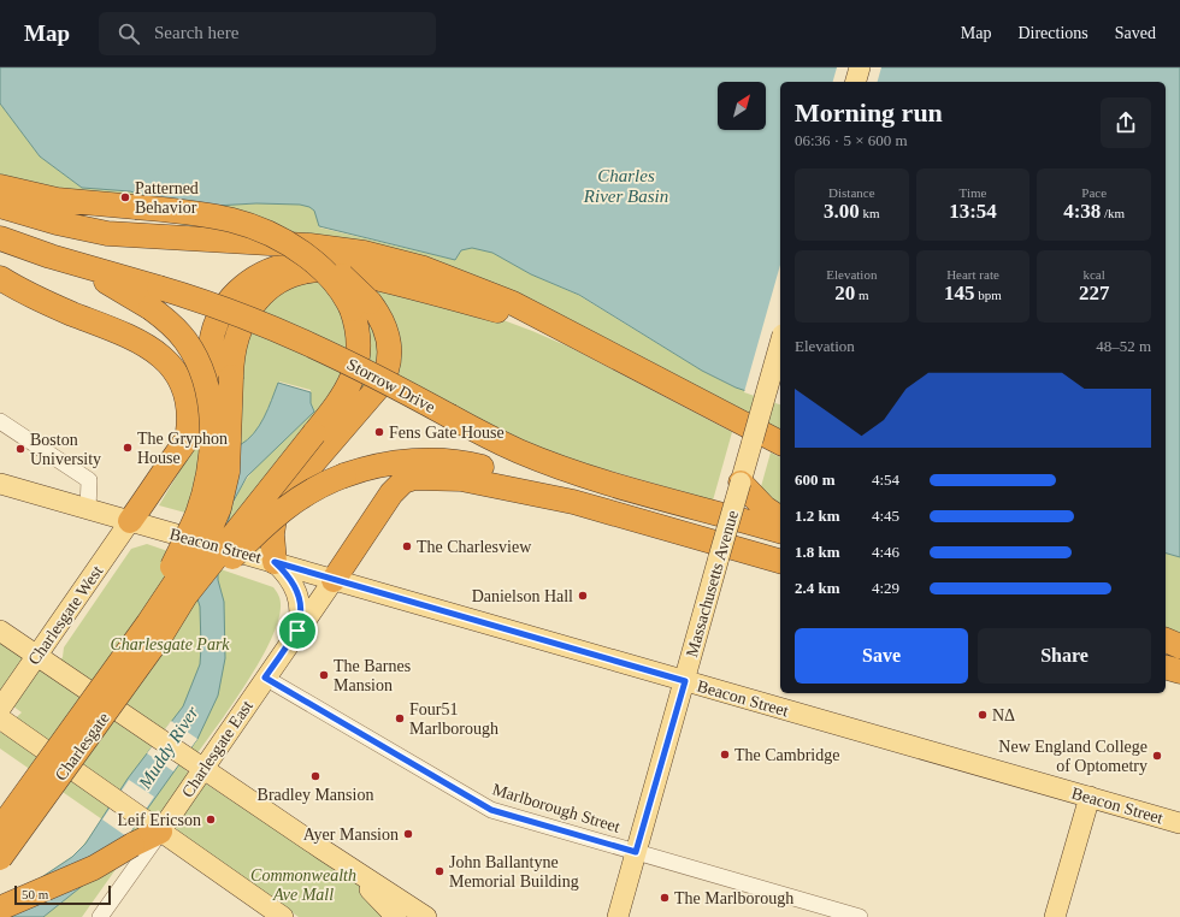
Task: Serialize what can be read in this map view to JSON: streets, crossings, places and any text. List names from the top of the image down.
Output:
{
  "streets": {
    "highway": ["Storrow Drive", "Charlesgate"],
    "main road": [
      "Beacon Street",
      "Massachusetts Avenue",
      "Charlesgate West",
      "Charlesgate East"
    ],
    "street": ["Marlborough Street"]
  },
  "crossings": [
    ["Beacon Street", "Massachusetts Avenue"],
    ["Beacon Street", "Charlesgate West"],
    ["Beacon Street", "Charlesgate East"],
    ["Massachusetts Avenue", "Marlborough Street"],
    ["Charlesgate East", "Marlborough Street"]
  ],
  "water": ["Charles River Basin", "Muddy River"],
  "parks": ["Charlesgate Park", "Commonwealth Ave Mall"],
  "places": [
    "Patterned Behavior",
    "Fens Gate House",
    "The Gryphon House",
    "Boston University",
    "The Charlesview",
    "Danielson Hall",
    "The Barnes Mansion",
    "ΝΔ",
    "Four51 Marlborough",
    "The Cambridge",
    "New England College of Optometry",
    "Bradley Mansion",
    "Leif Ericson",
    "Ayer Mansion",
    "John Ballantyne Memorial Building",
    "The Marlborough"
  ],
  "scale_bar": "50 m",
  "north": "top right",
  "page": {
    "header": "Map",
    "search": "Search here",
    "nav": ["Map", "Directions", "Saved"],
    "heading": ["Morning run", "06:36 · 5 × 600 m"],
    "stats": [
      ["Distance", "3.00 km"],
      ["Time", "13:54"],
      ["Pace", "4:38 /km"],
      ["Elevation", "20 m"],
      ["Heart rate", "145 bpm"],
      ["kcal", "227"]
    ],
    "chart": ["Elevation", "48–52 m"],
    "list": [
      {
        "name": "600 m",
        "note": "4:54"
      },
      {
        "name": "1.2 km",
        "note": "4:45"
      },
      {
        "name": "1.8 km",
        "note": "4:46"
      },
      {
        "name": "2.4 km",
        "note": "4:29"
      }
    ],
    "buttons": ["Save", "Share"],
    "scale": "50 m"
  }
}
